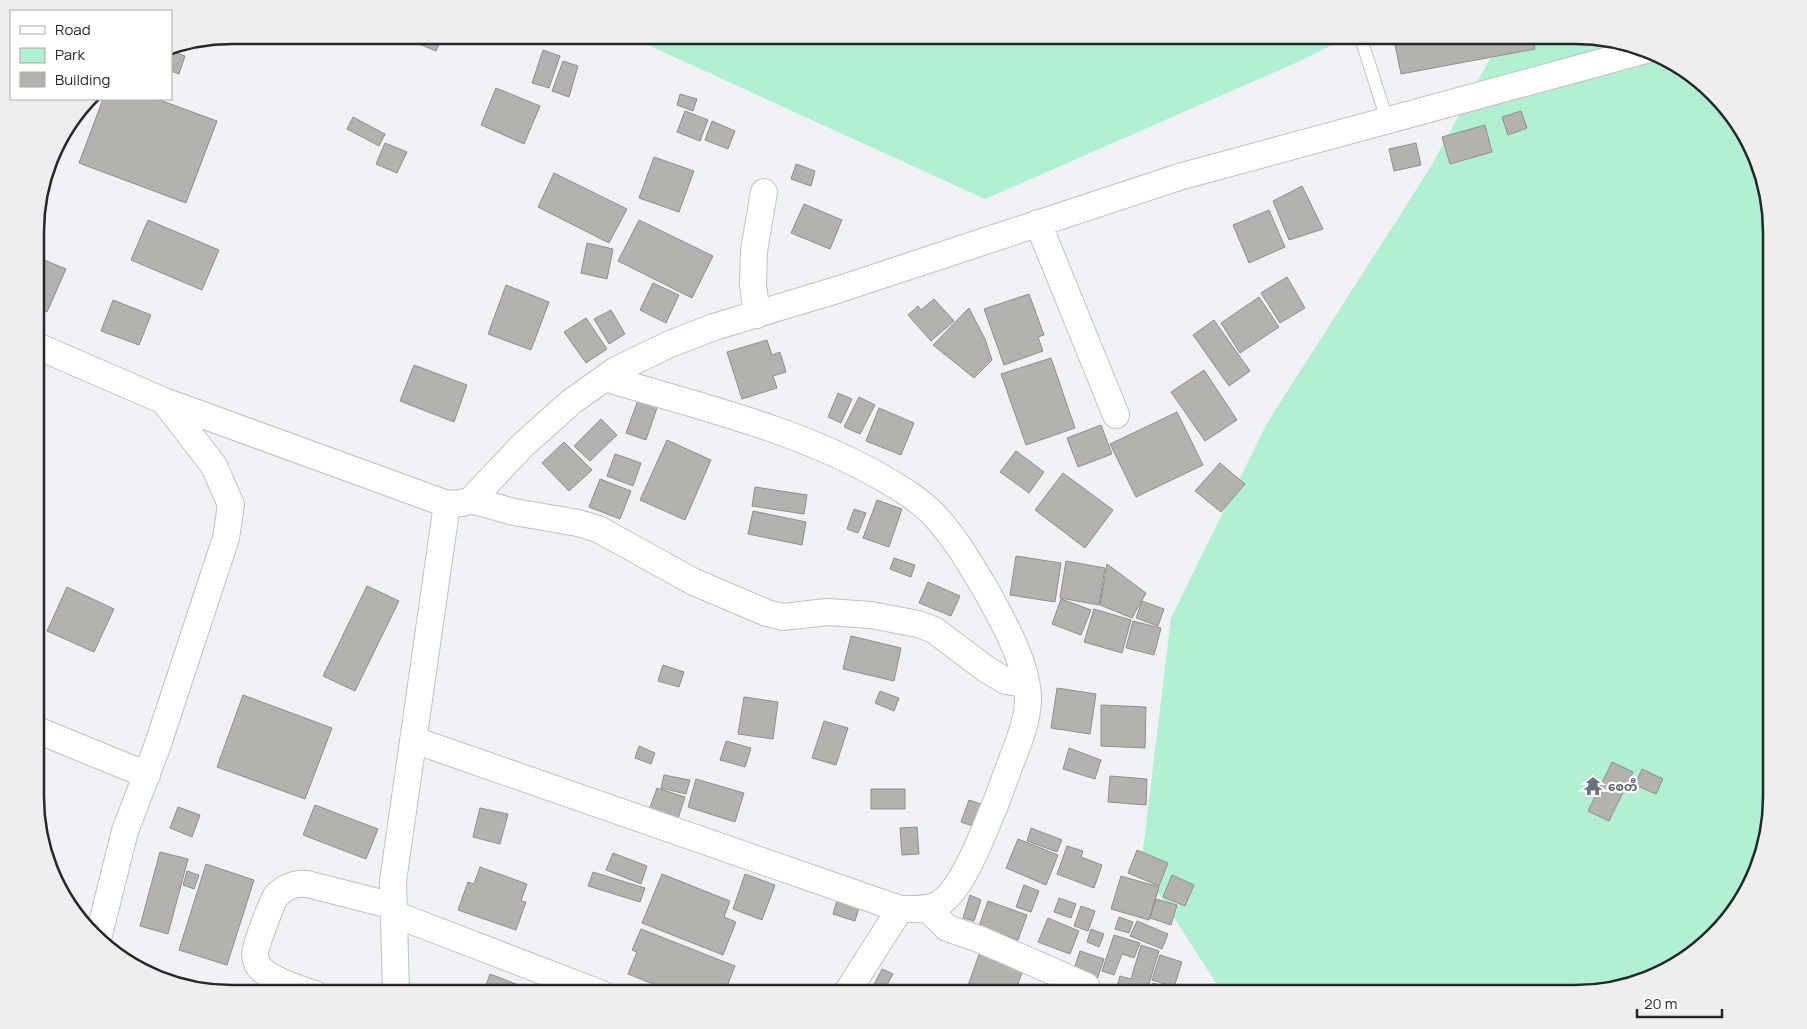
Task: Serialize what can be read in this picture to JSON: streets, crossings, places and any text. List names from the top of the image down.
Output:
{
  "places": {
    "temple": ["စေတီ"]
  },
  "legend": ["Road", "Park", "Building"],
  "scale_bar": "20 m"
}
